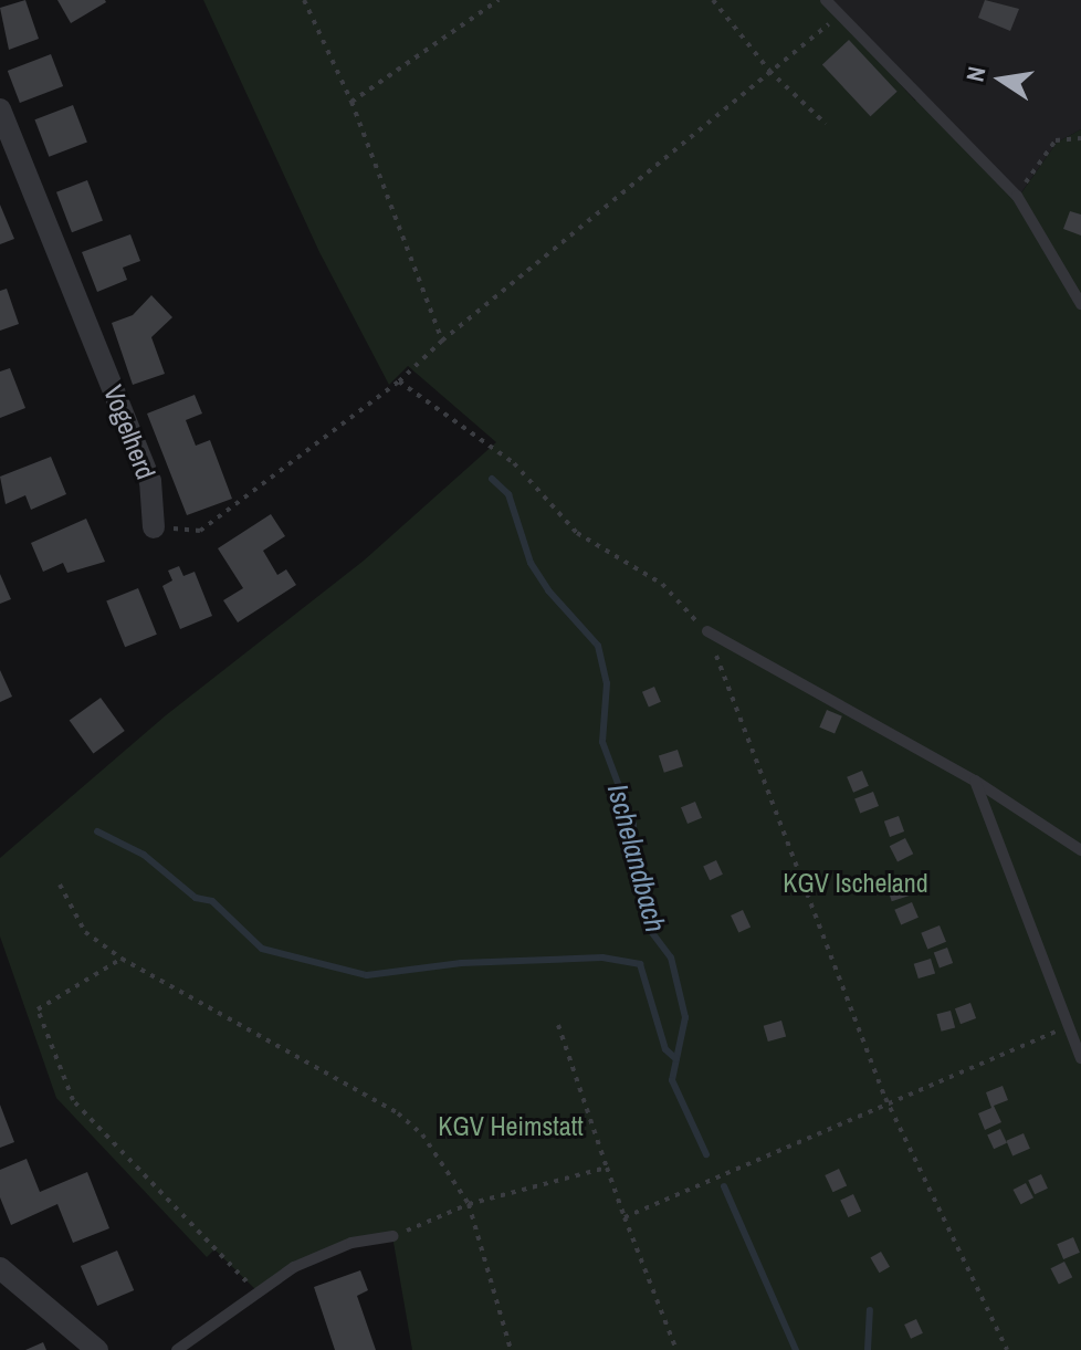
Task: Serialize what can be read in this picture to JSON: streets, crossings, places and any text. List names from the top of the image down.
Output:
{
  "streets": {
    "street": ["Vogelherd"]
  },
  "water": ["Ischelandbach"],
  "parks": ["KGV Ischeland", "KGV Heimstatt"],
  "north": "left"
}
